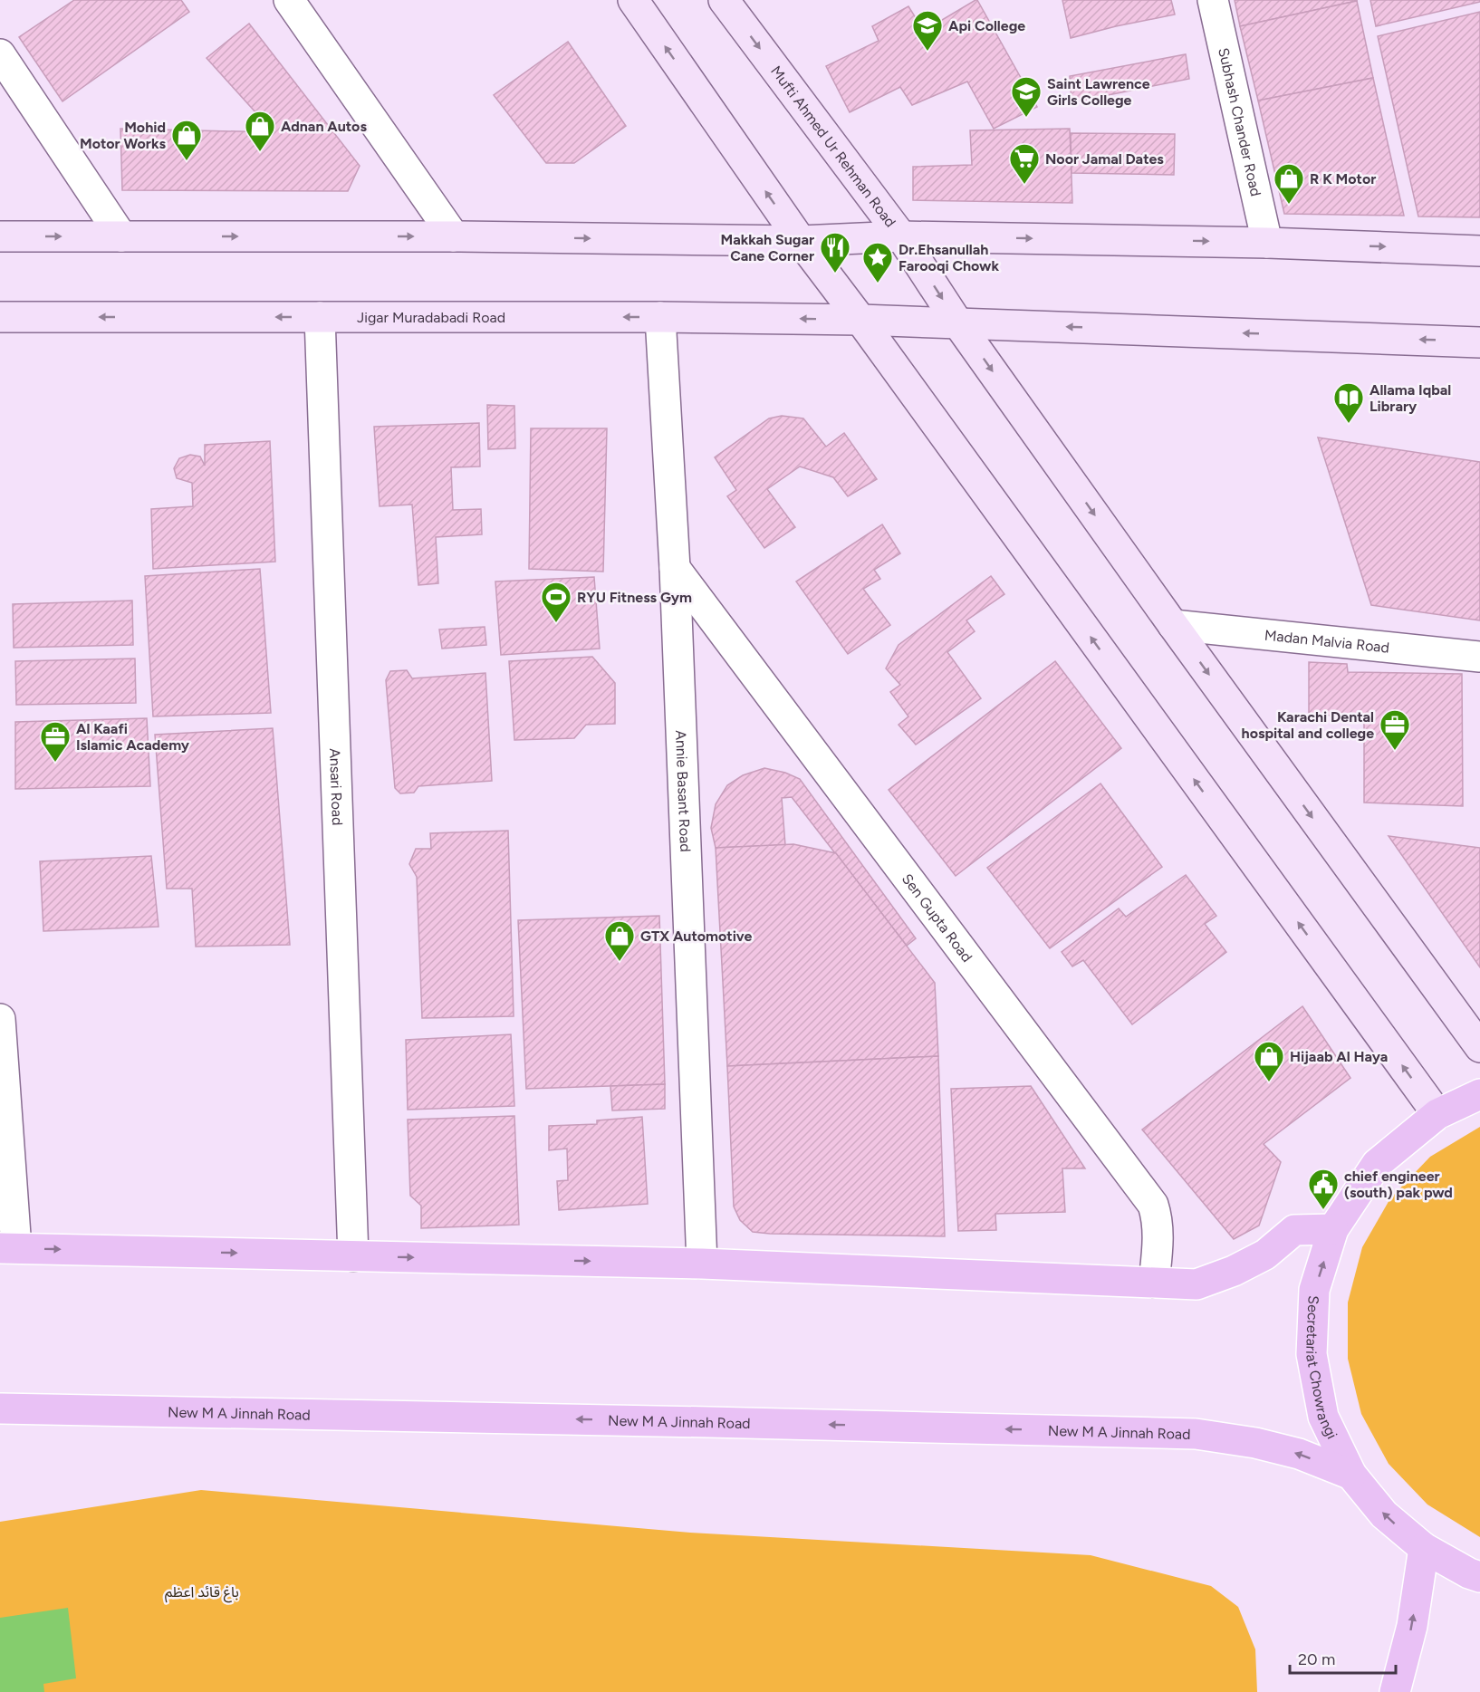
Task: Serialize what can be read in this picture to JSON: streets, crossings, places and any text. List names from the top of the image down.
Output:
{
  "streets": {
    "main road": ["Secretariat Chowrangi", "New M A Jinnah Road"],
    "street": [
      "Subhash Chander Road",
      "Mufti Ahmed Ur Rehman Road",
      "Jigar Muradabadi Road",
      "Madan Malvia Road",
      "Ansari Road",
      "Annie Basant Road",
      "Sen Gupta Road"
    ]
  },
  "crossings": [
    ["Mufti Ahmed Ur Rehman Road", "Jigar Muradabadi Road"],
    ["Mufti Ahmed Ur Rehman Road", "Madan Malvia Road"],
    ["Jigar Muradabadi Road", "Ansari Road"],
    ["Jigar Muradabadi Road", "Annie Basant Road"],
    ["Annie Basant Road", "Sen Gupta Road"],
    ["Secretariat Chowrangi", "New M A Jinnah Road"]
  ],
  "one_way": ["Secretariat Chowrangi"],
  "parks": ["باغ قائد اعظم"],
  "places": {
    "school or university": ["Api College", "Saint Lawrence Girls College"],
    "shop": [
      "Adnan Autos",
      "Mohid Motor Works",
      "R K Motor",
      "GTX Automotive",
      "Hijaab Al Haya"
    ],
    "supermarket": ["Noor Jamal Dates"],
    "restaurant": ["Makkah Sugar Cane Corner"],
    "place": ["Dr.Ehsanullah Farooqi Chowk"],
    "library": ["Allama Iqbal Library"],
    "sports": ["RYU Fitness Gym"],
    "office": ["Karachi Dental hospital and college", "Al Kaafi Islamic Academy"],
    "public building": ["chief engineer (south) pak pwd"]
  },
  "scale_bar": "20 m"
}
